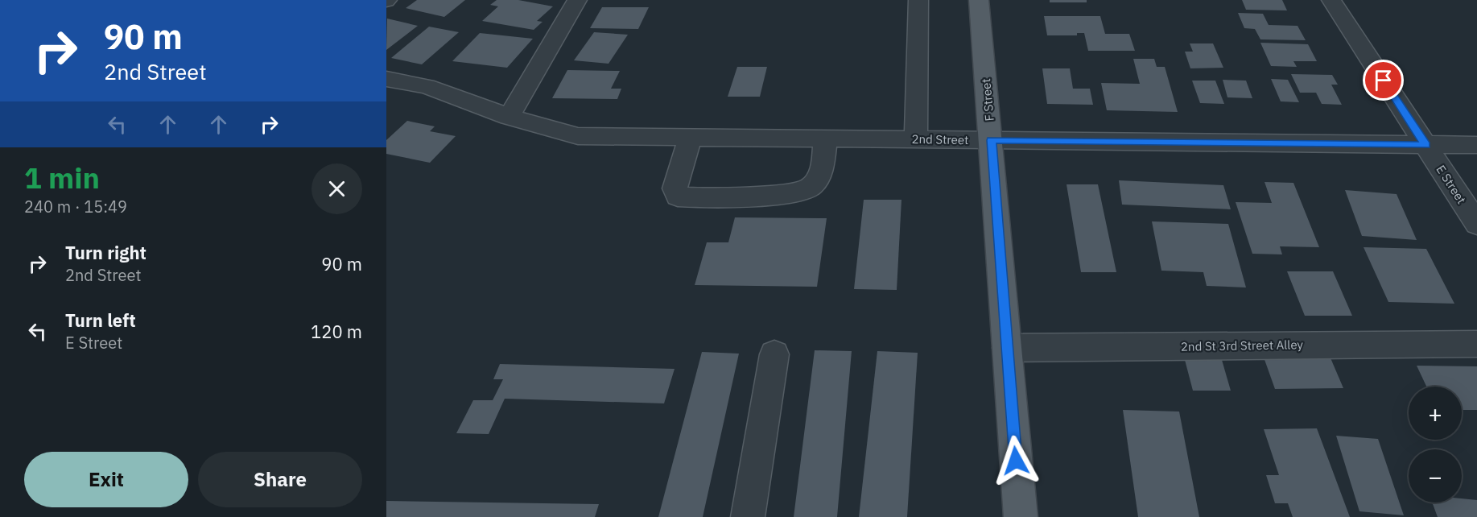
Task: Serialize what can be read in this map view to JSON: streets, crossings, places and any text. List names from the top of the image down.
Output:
{
  "streets": {
    "main road": ["F Street"],
    "street": ["2nd Street", "E Street", "2nd St 3rd Street Alley"]
  },
  "crossings": [
    ["F Street", "2nd Street"],
    ["F Street", "2nd St 3rd Street Alley"],
    ["2nd Street", "E Street"]
  ],
  "page": {
    "turn": ["90 m", "2nd Street"],
    "heading": ["1 min", "240 m · 15:49"],
    "list": [
      {
        "name": "Turn right",
        "note": "2nd Street",
        "value": "90 m"
      },
      {
        "name": "Turn left",
        "note": "E Street",
        "value": "120 m"
      }
    ],
    "map_buttons": ["+", "−"],
    "buttons": ["Exit", "Share"]
  }
}
